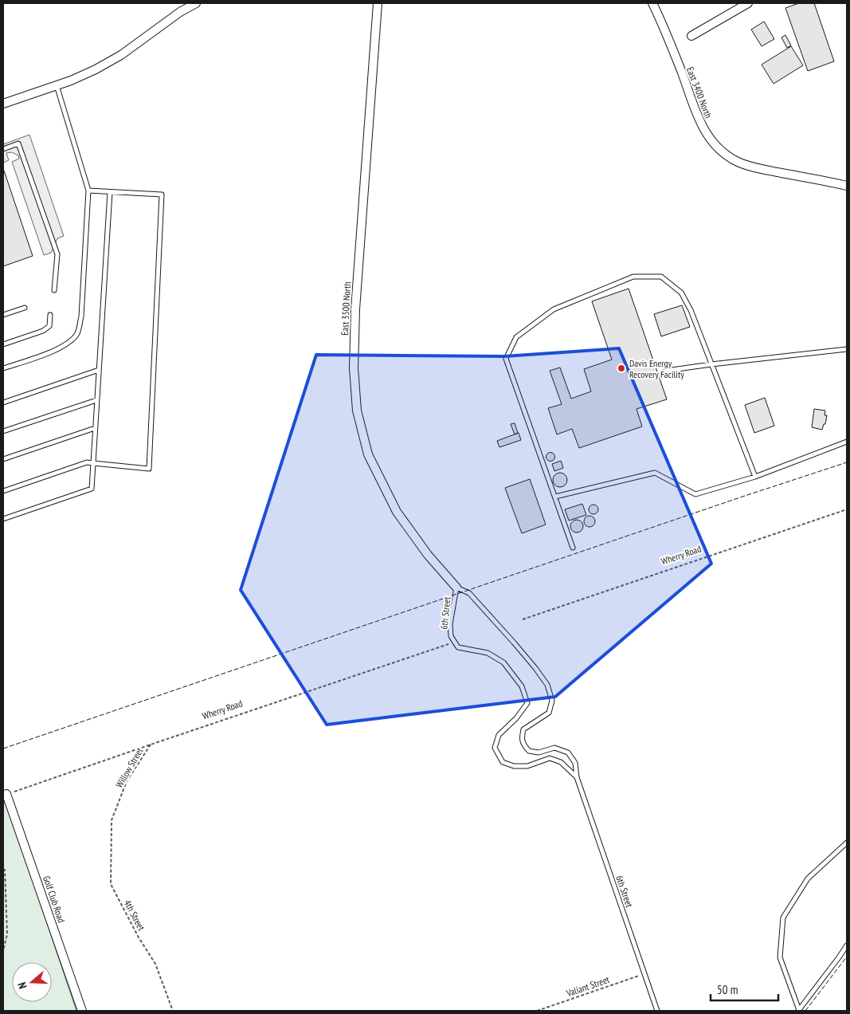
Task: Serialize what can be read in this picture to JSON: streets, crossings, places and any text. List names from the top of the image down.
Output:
{
  "streets": {
    "street": ["East 3400 North", "East 3500 North", "Golf Club Road"],
    "lane": ["6th Street"],
    "path": [
      "Wherry Road",
      "Willow Street",
      "4th Street",
      "Valiant Street"
    ]
  },
  "crossings": [
    ["East 3500 North", "6th Street"],
    ["Wherry Road", "Willow Street"],
    ["Wherry Road", "Golf Club Road"],
    ["6th Street", "Valiant Street"],
    ["Willow Street", "4th Street"]
  ],
  "places": ["Davis Energy Recovery Facility"],
  "scale_bar": "50 m",
  "north": "left"
}
